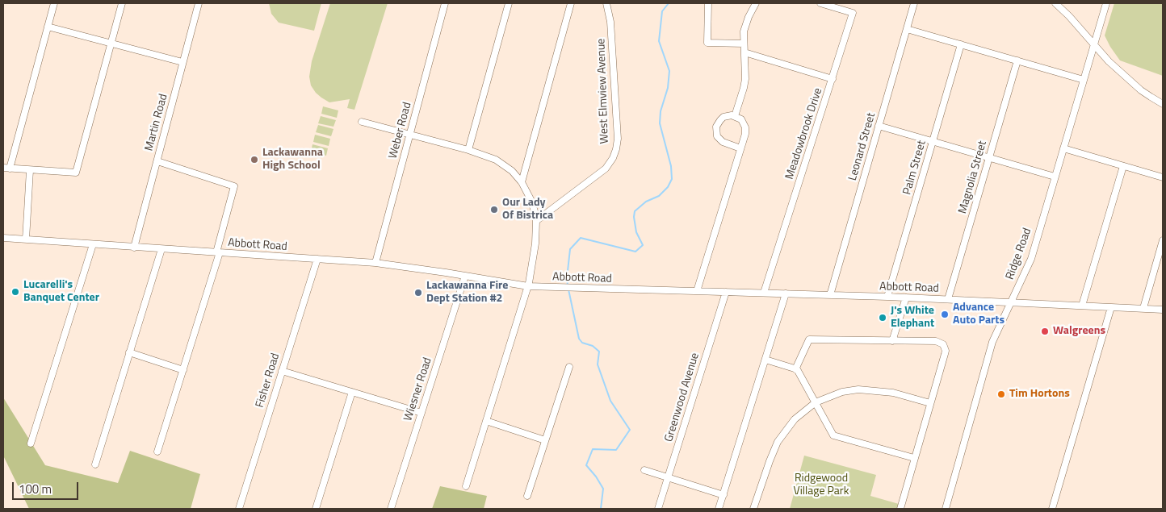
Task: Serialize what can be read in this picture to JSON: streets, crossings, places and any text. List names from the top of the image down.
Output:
{
  "streets": {
    "street": [
      "West Elmview Avenue",
      "Martin Road",
      "Weber Road",
      "Meadowbrook Drive",
      "Leonard Street",
      "Palm Street",
      "Magnolia Street",
      "Abbott Road",
      "Ridge Road",
      "Fisher Road",
      "Wiesner Road",
      "Greenwood Avenue"
    ]
  },
  "crossings": [
    ["Martin Road", "Abbott Road"],
    ["Weber Road", "Abbott Road"],
    ["Meadowbrook Drive", "Abbott Road"],
    ["Leonard Street", "Abbott Road"],
    ["Palm Street", "Abbott Road"],
    ["Magnolia Street", "Abbott Road"],
    ["Abbott Road", "Ridge Road"],
    ["Abbott Road", "Fisher Road"],
    ["Abbott Road", "Wiesner Road"],
    ["Abbott Road", "Greenwood Avenue"]
  ],
  "parks": ["Ridgewood Village Park"],
  "places": [
    "Lackawanna High School",
    "Our Lady Of Bistrica",
    "Lucarelli's Banquet Center",
    "Lackawanna Fire Dept Station #2",
    "Advance Auto Parts",
    "J's White Elephant",
    "Walgreens",
    "Tim Hortons"
  ],
  "scale_bar": "100 m"
}
